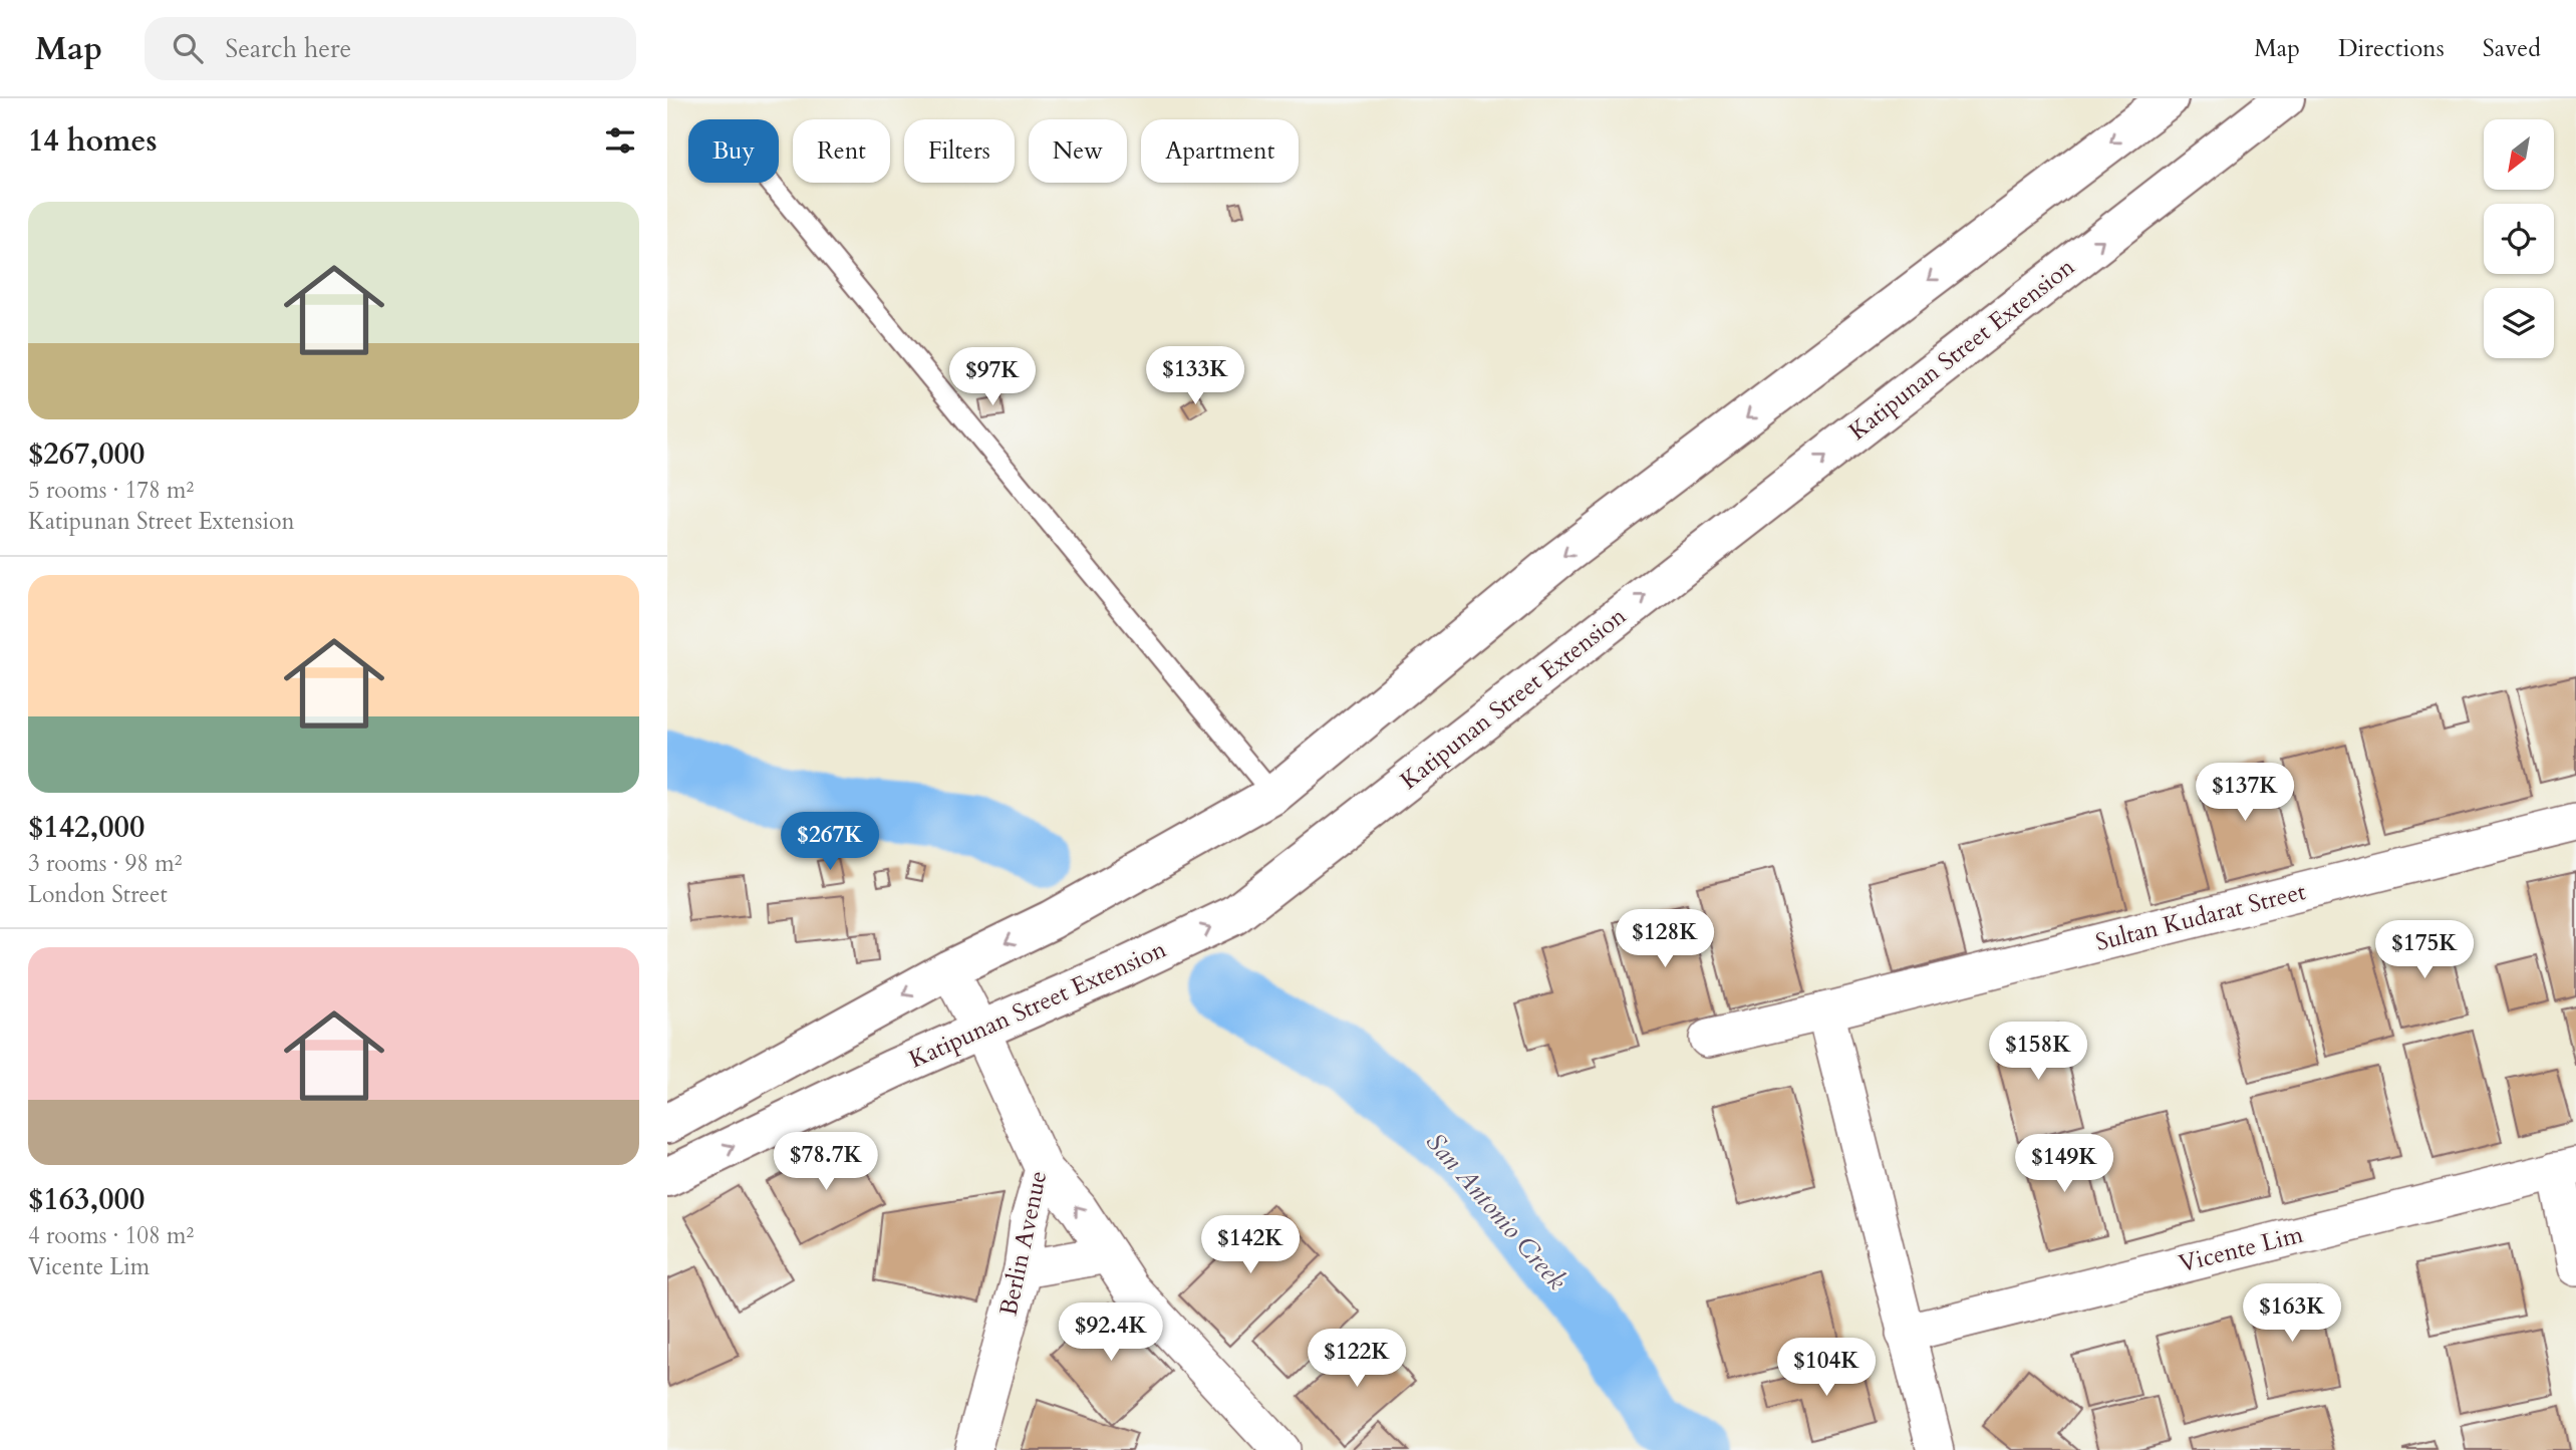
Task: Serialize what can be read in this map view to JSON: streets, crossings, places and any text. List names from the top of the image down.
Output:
{
  "streets": {
    "street": [
      "Katipunan Street Extension",
      "Sultan Kudarat Street",
      "Berlin Avenue",
      "Vicente Lim"
    ]
  },
  "crossings": [
    ["Katipunan Street Extension", "Berlin Avenue"]
  ],
  "water": ["San Antonio Creek"],
  "north": "bottom left",
  "page": {
    "header": "Map",
    "search": "Search here",
    "nav": ["Map", "Directions", "Saved"],
    "heading": "14 homes",
    "chip": [
      "Buy",
      "Rent",
      "Filters",
      "New",
      "Apartment"
    ],
    "list": [
      {
        "name": "$267,000",
        "note": "5 rooms · 178 m² · Katipunan Street Extension"
      },
      {
        "name": "$142,000",
        "note": "3 rooms · 98 m² · London Street"
      },
      {
        "name": "$163,000",
        "note": "4 rooms · 108 m² · Vicente Lim"
      }
    ],
    "price": [
      "$133K",
      "$97K",
      "$137K",
      "$267K",
      "$128K",
      "$175K",
      "$158K",
      "$78.7K",
      "$149K",
      "$142K",
      "$163K",
      "$92.4K",
      "$122K",
      "$104K"
    ]
  }
}
